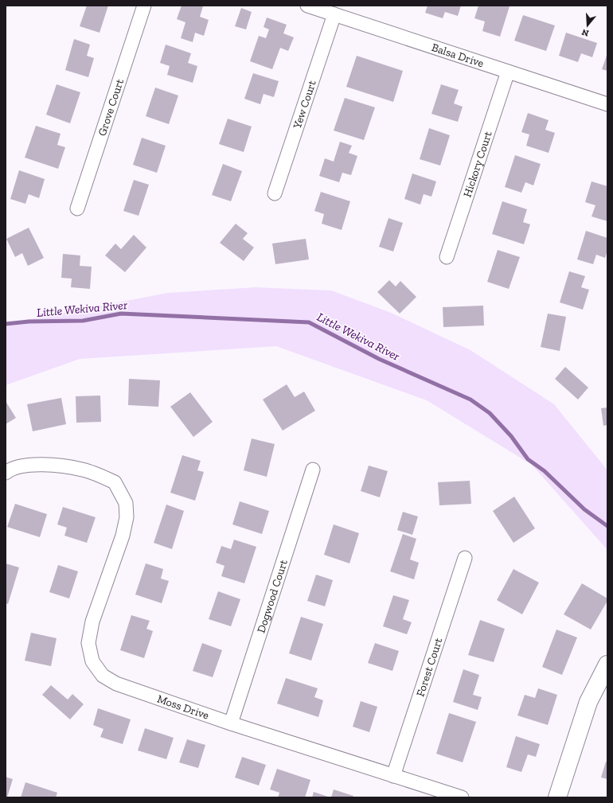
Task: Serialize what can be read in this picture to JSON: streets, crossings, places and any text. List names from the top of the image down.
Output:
{
  "streets": {
    "street": [
      "Balsa Drive",
      "Yew Court",
      "Grove Court",
      "Hickory Court",
      "Dogwood Court",
      "Forest Court",
      "Moss Drive"
    ]
  },
  "crossings": [
    ["Balsa Drive", "Yew Court"],
    ["Balsa Drive", "Hickory Court"],
    ["Dogwood Court", "Moss Drive"],
    ["Forest Court", "Moss Drive"]
  ],
  "water": ["Little Wekiva River"],
  "north": "bottom"
}
